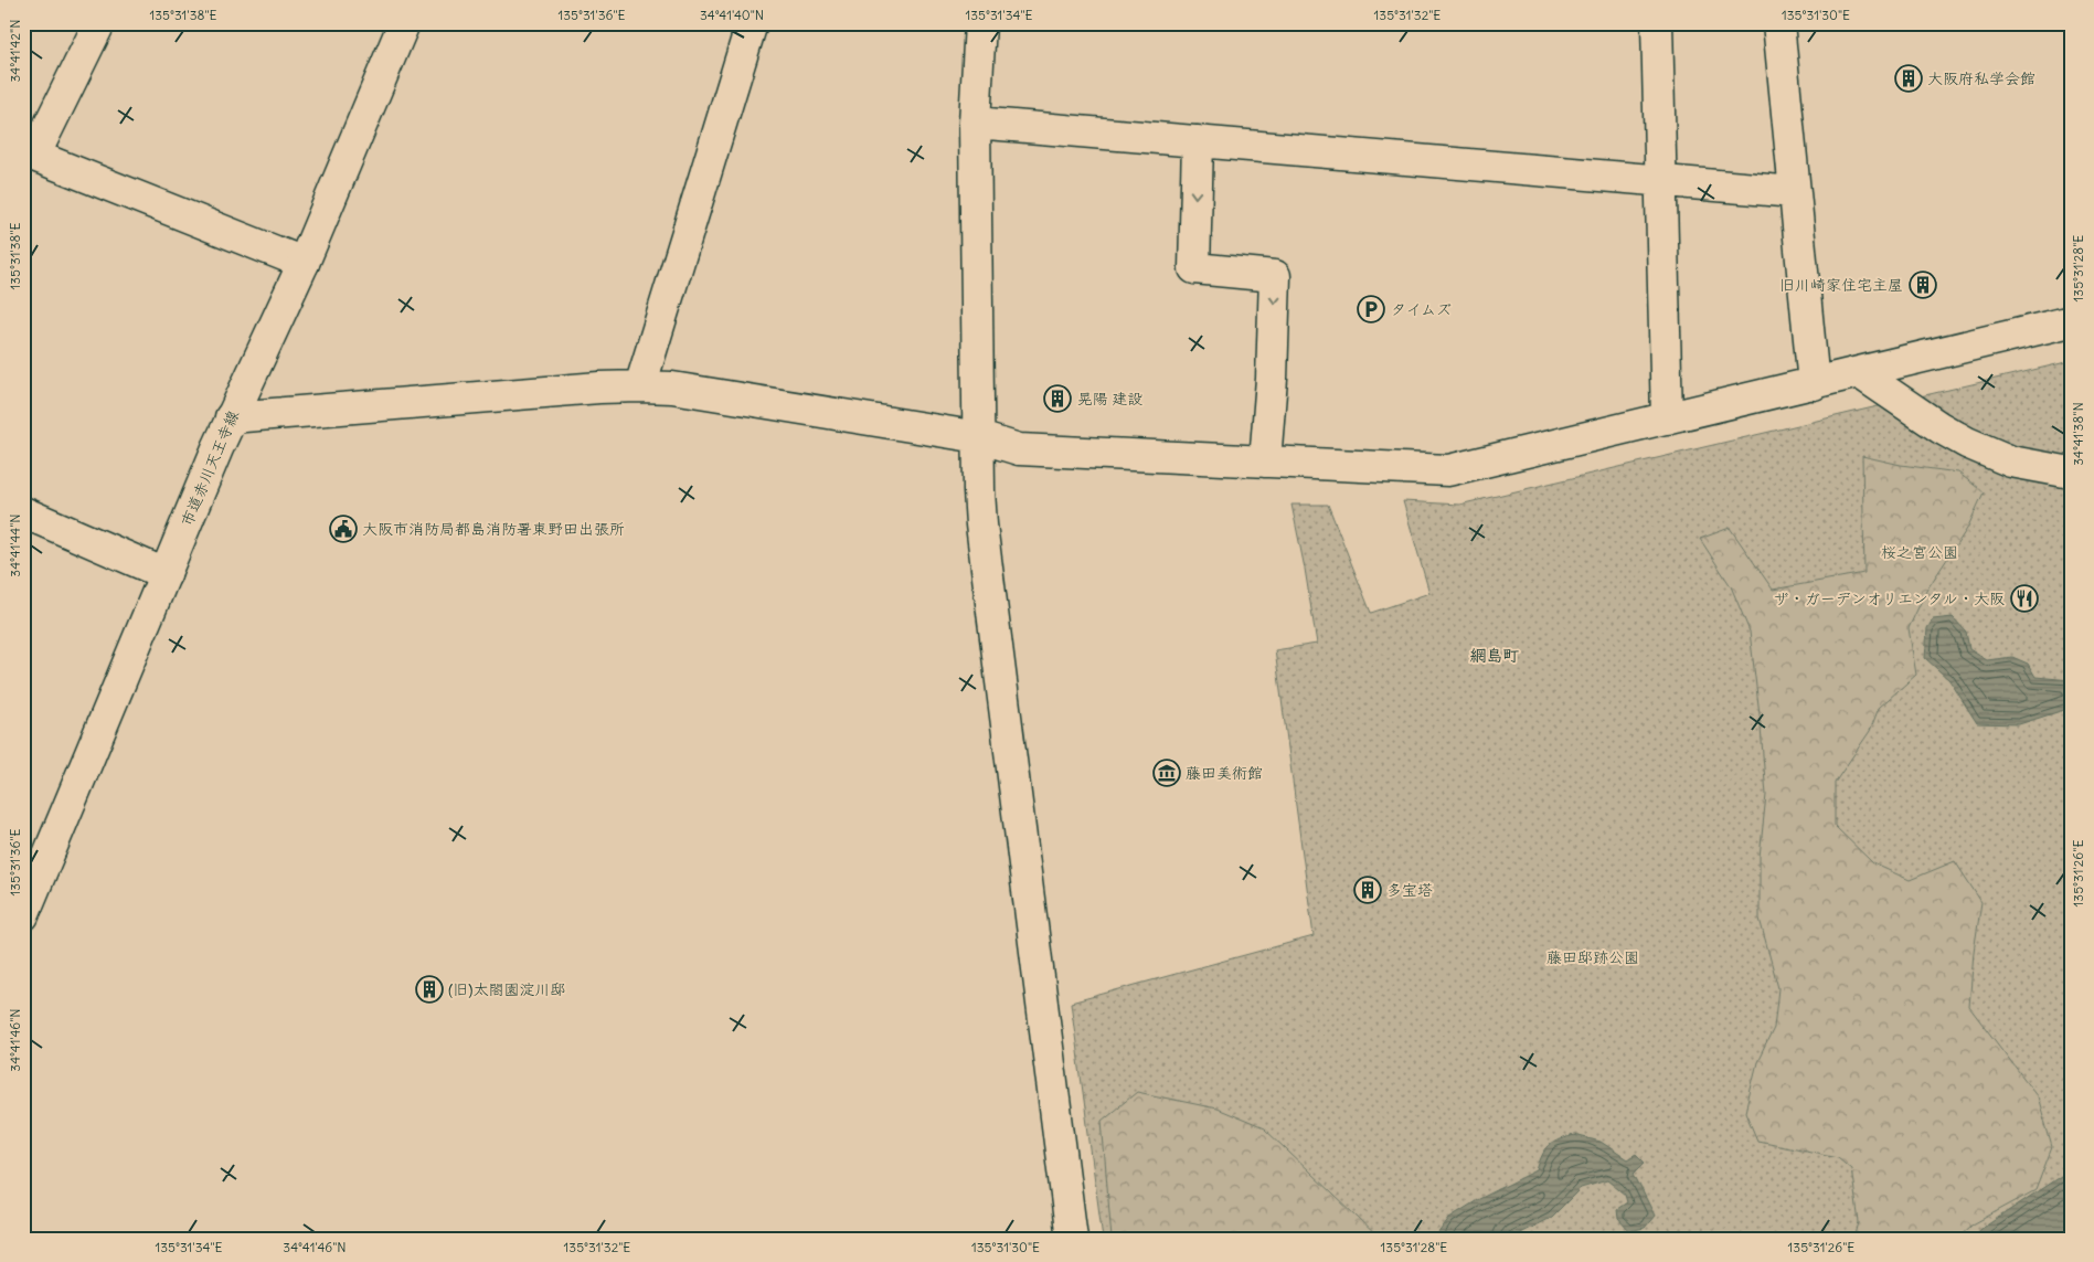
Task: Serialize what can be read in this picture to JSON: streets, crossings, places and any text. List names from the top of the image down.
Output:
{
  "streets": {
    "street": ["市道赤川天王寺線"]
  },
  "districts": ["網島町"],
  "parks": ["桜之宮公園", "藤田邸跡公園"],
  "places": {
    "building": [
      "大阪府私学会館",
      "旧川崎家住宅主屋",
      "晃陽 建設",
      "多宝塔",
      "(旧)太閤園淀川邸"
    ],
    "parking": ["タイムズ"],
    "public building": ["大阪市消防局都島消防署東野田出張所"],
    "restaurant": ["ザ・ガーデンオリエンタル・大阪"],
    "museum": ["藤田美術館"]
  },
  "coordinates": [
    "135°31'38\"E",
    "135°31'36\"E",
    "34°41'40\"N",
    "135°31'34\"E",
    "135°31'32\"E",
    "135°31'30\"E",
    "34°41'42\"N",
    "135°31'28\"E",
    "34°41'38\"N",
    "34°41'44\"N",
    "135°31'26\"E",
    "34°41'46\"N"
  ]
}
